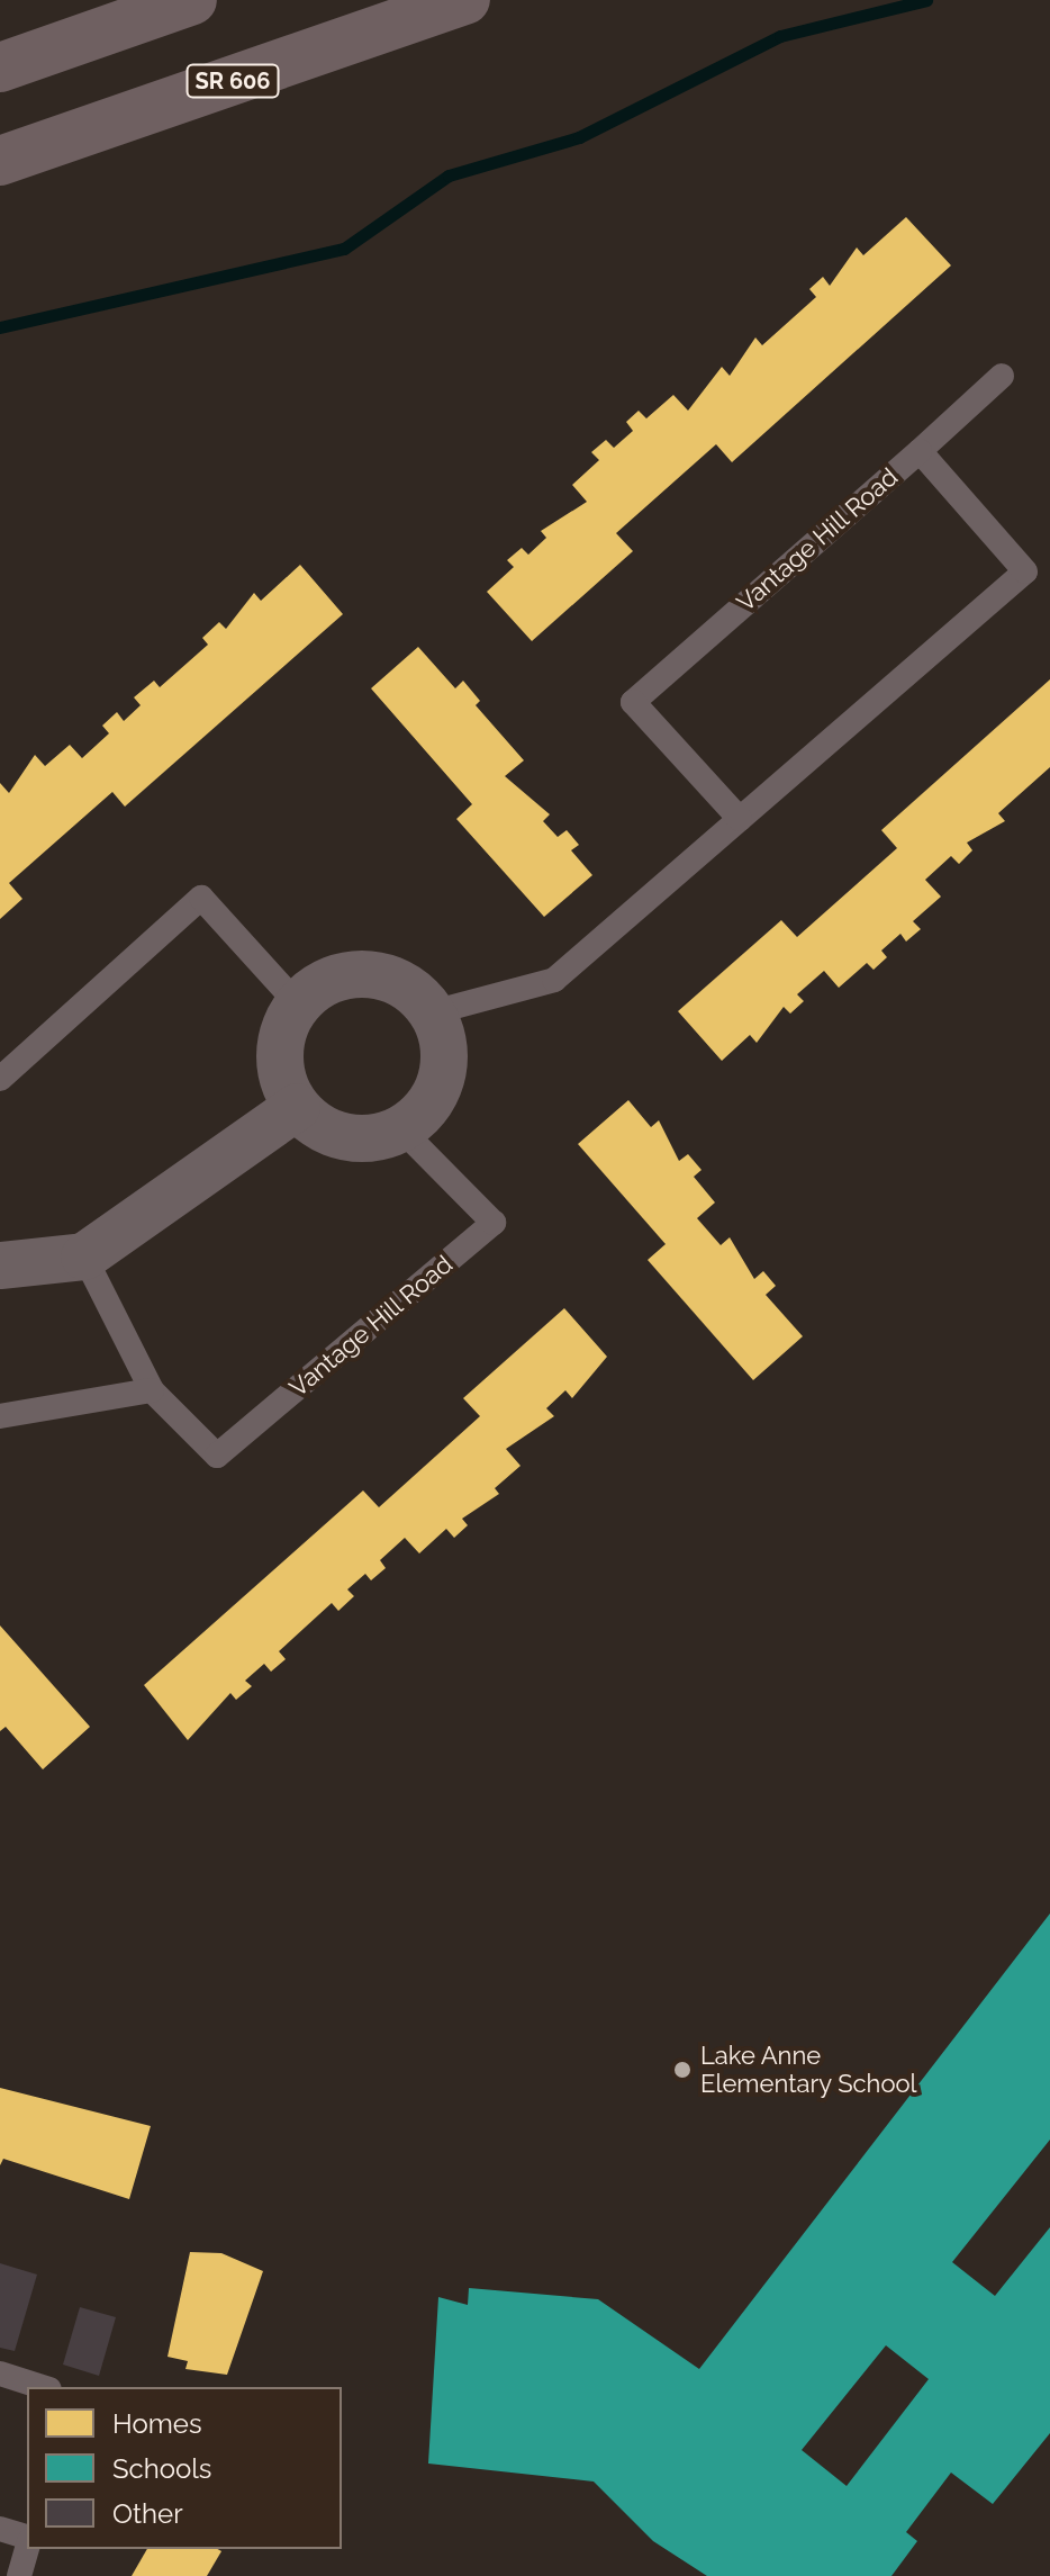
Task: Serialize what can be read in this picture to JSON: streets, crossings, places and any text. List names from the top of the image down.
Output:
{
  "streets": {
    "main road": ["SR 606"],
    "lane": ["Vantage Hill Road"]
  },
  "places": ["Lake Anne Elementary School"],
  "legend": ["Homes", "Schools", "Other"]
}
